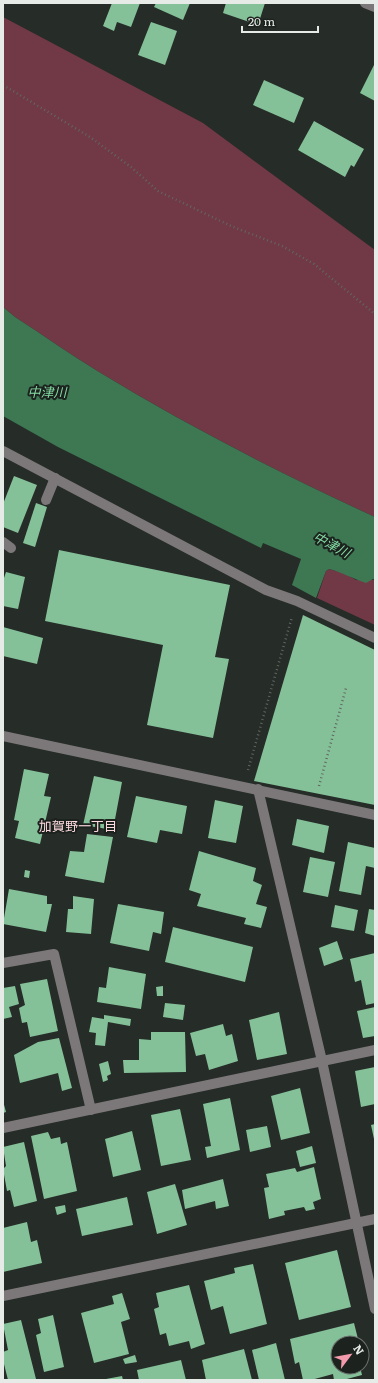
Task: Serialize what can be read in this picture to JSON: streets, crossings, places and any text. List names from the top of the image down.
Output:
{
  "districts": ["加賀野一丁目"],
  "water": ["中津川"],
  "scale_bar": "20 m",
  "north": "top right"
}
